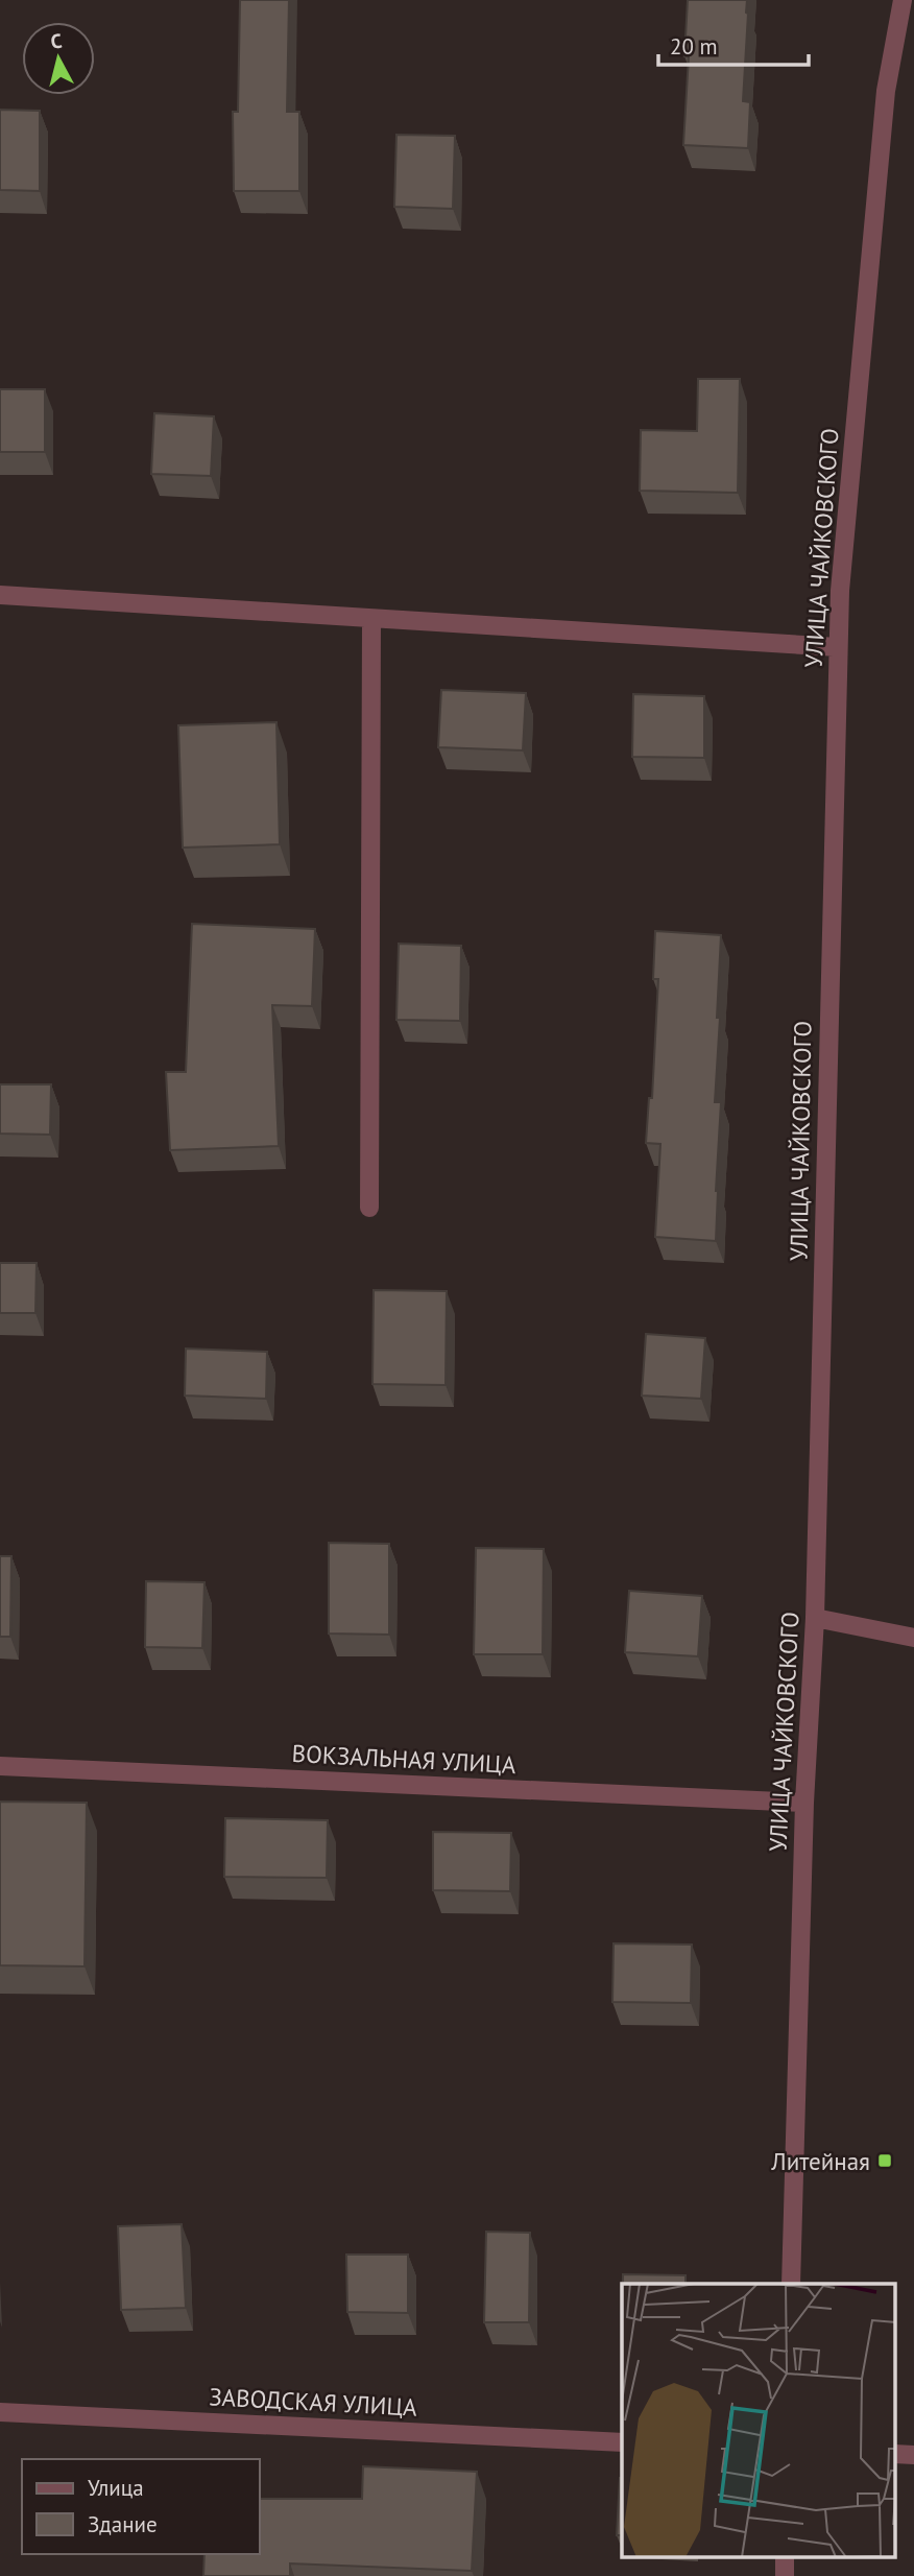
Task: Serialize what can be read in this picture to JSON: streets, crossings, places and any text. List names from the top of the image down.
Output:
{
  "streets": {
    "street": ["УЛИЦА ЧАЙКОВСКОГО", "ВОКЗАЛЬНАЯ УЛИЦА", "ЗАВОДСКАЯ УЛИЦА"]
  },
  "crossings": [
    ["УЛИЦА ЧАЙКОВСКОГО", "ВОКЗАЛЬНАЯ УЛИЦА"]
  ],
  "places": {
    "transit": ["Литейная"]
  },
  "legend": ["Улица", "Здание"],
  "scale_bar": "20 m",
  "north": "top"
}
